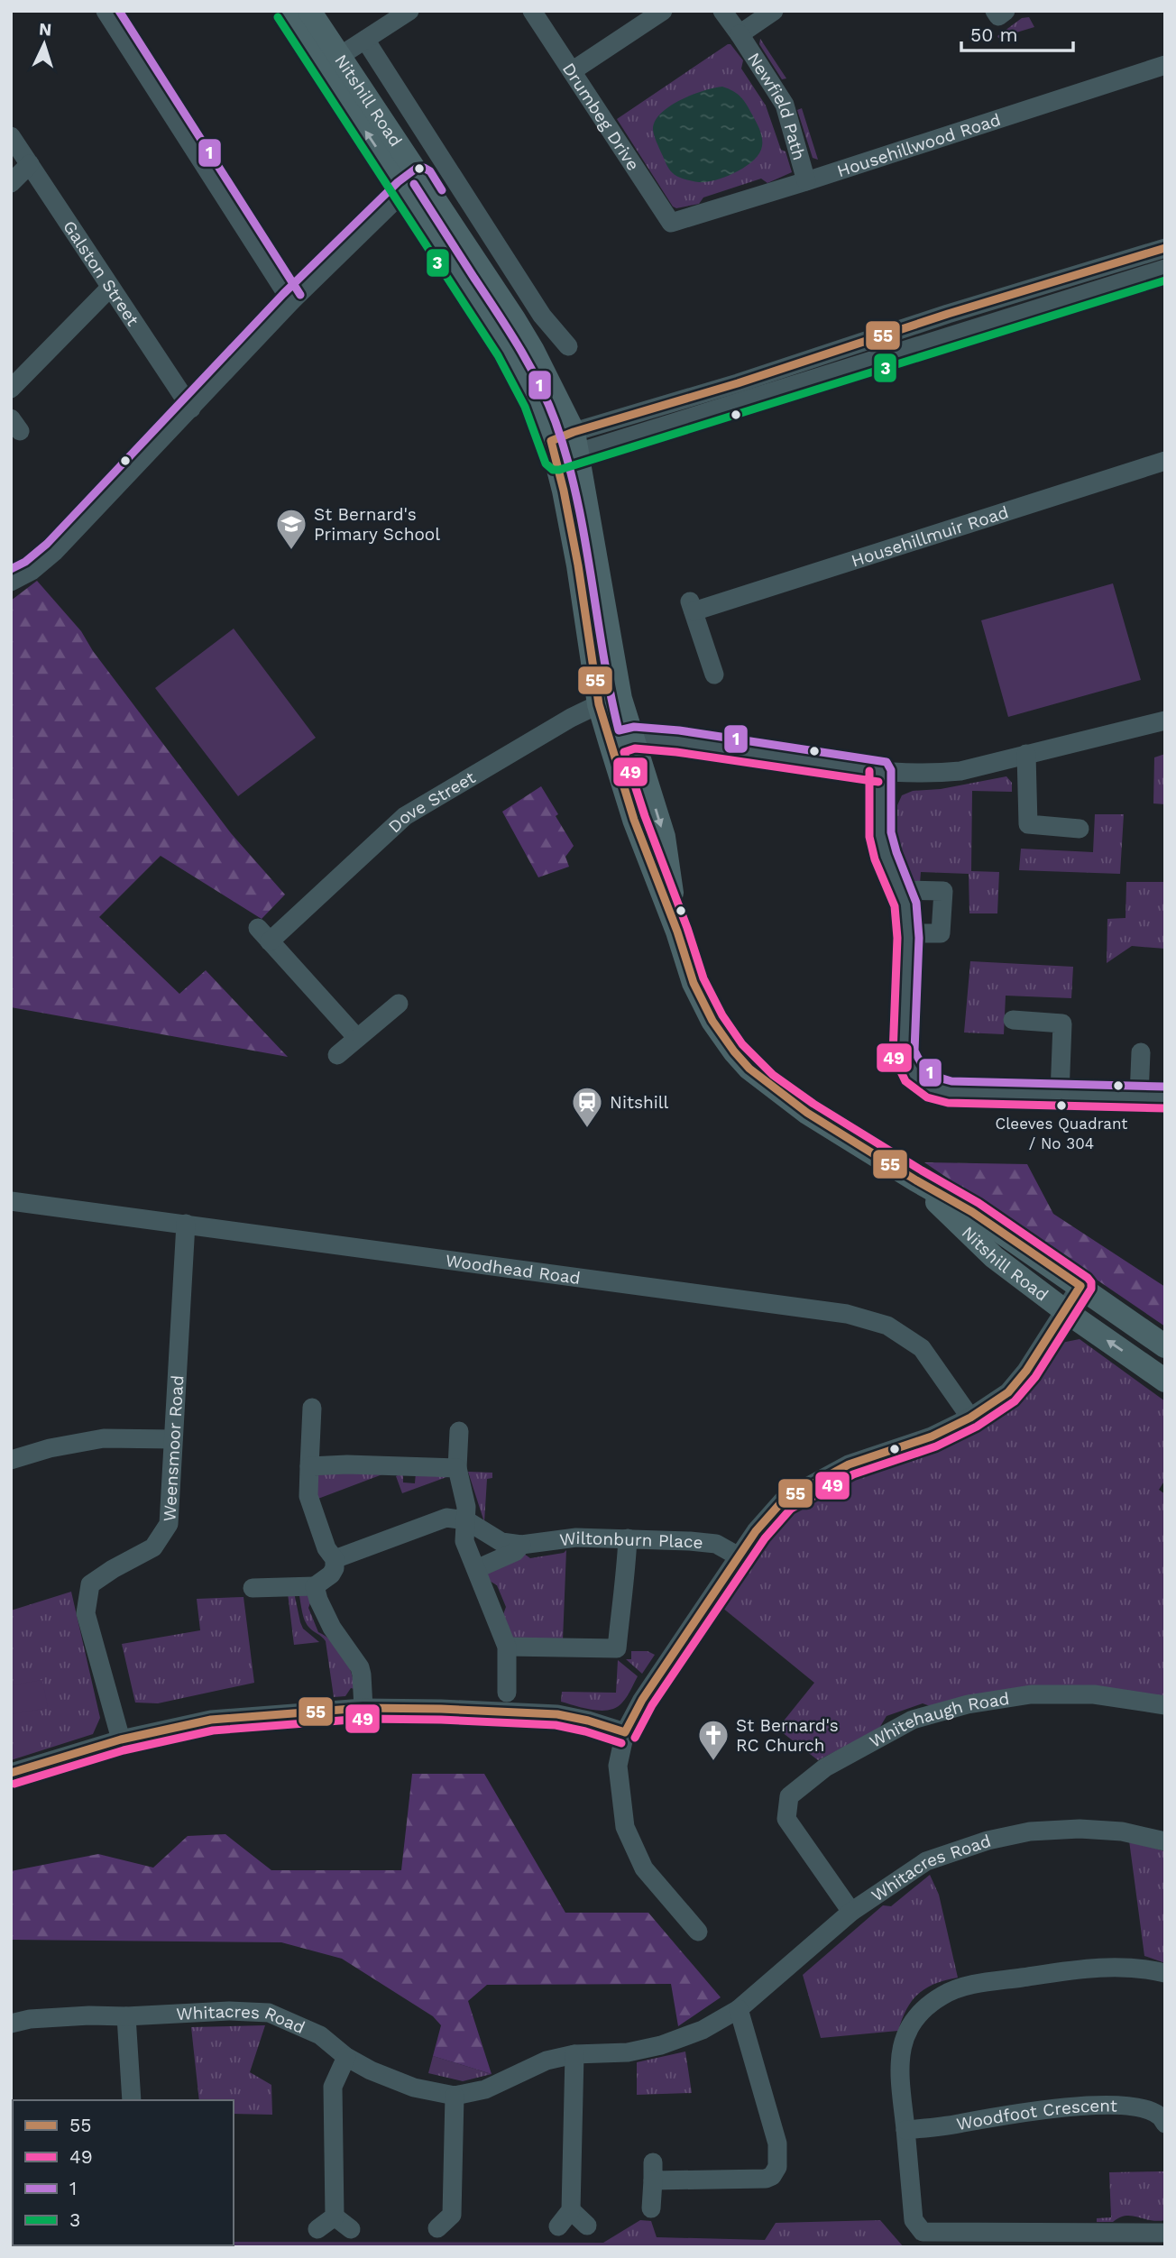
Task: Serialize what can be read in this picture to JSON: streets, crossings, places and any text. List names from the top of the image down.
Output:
{
  "streets": {
    "main road": ["Nitshill Road"],
    "street": [
      "Newfield Path",
      "Drumbeg Drive",
      "Househillwood Road",
      "Galston Street",
      "Househillmuir Road",
      "Dove Street",
      "Woodhead Road",
      "Weensmoor Road",
      "Wiltonburn Place",
      "Whitehaugh Road",
      "Whitacres Road",
      "Woodfoot Crescent"
    ]
  },
  "crossings": [
    ["Nitshill Road", "Dove Street"],
    ["Newfield Path", "Househillwood Road"],
    ["Drumbeg Drive", "Househillwood Road"],
    ["Woodhead Road", "Weensmoor Road"],
    ["Whitehaugh Road", "Whitacres Road"]
  ],
  "places": {
    "school or university": ["St Bernard's Primary School"],
    "other": ["Cleeves Quadrant / No 304"],
    "station": ["Nitshill"],
    "church": ["St Bernard's RC Church"]
  },
  "lines": [
    "transit line 1",
    "transit line 3",
    "transit line 55",
    "transit line 49"
  ],
  "legend": [
    "55",
    "49",
    "1",
    "3"
  ],
  "scale_bar": "50 m",
  "north": "top"
}
